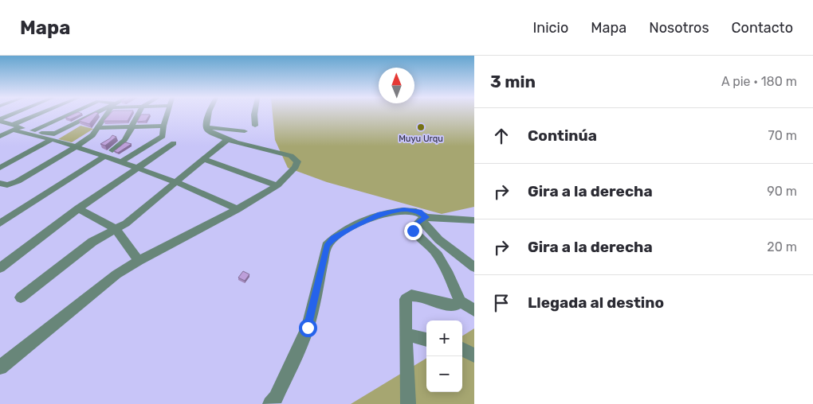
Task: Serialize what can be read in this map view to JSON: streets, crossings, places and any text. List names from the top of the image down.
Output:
{
  "places": ["Muyu Urqu"],
  "north": "top",
  "page": {
    "header": "Mapa",
    "nav": [
      "Inicio",
      "Mapa",
      "Nosotros",
      "Contacto"
    ],
    "heading": ["3 min", "A pie · 180 m"],
    "list": [
      ["Continúa", "70 m"],
      ["Gira a la derecha", "90 m"],
      ["Gira a la derecha", "20 m"],
      "Llegada al destino"
    ],
    "map_buttons": ["+", "−"]
  }
}
